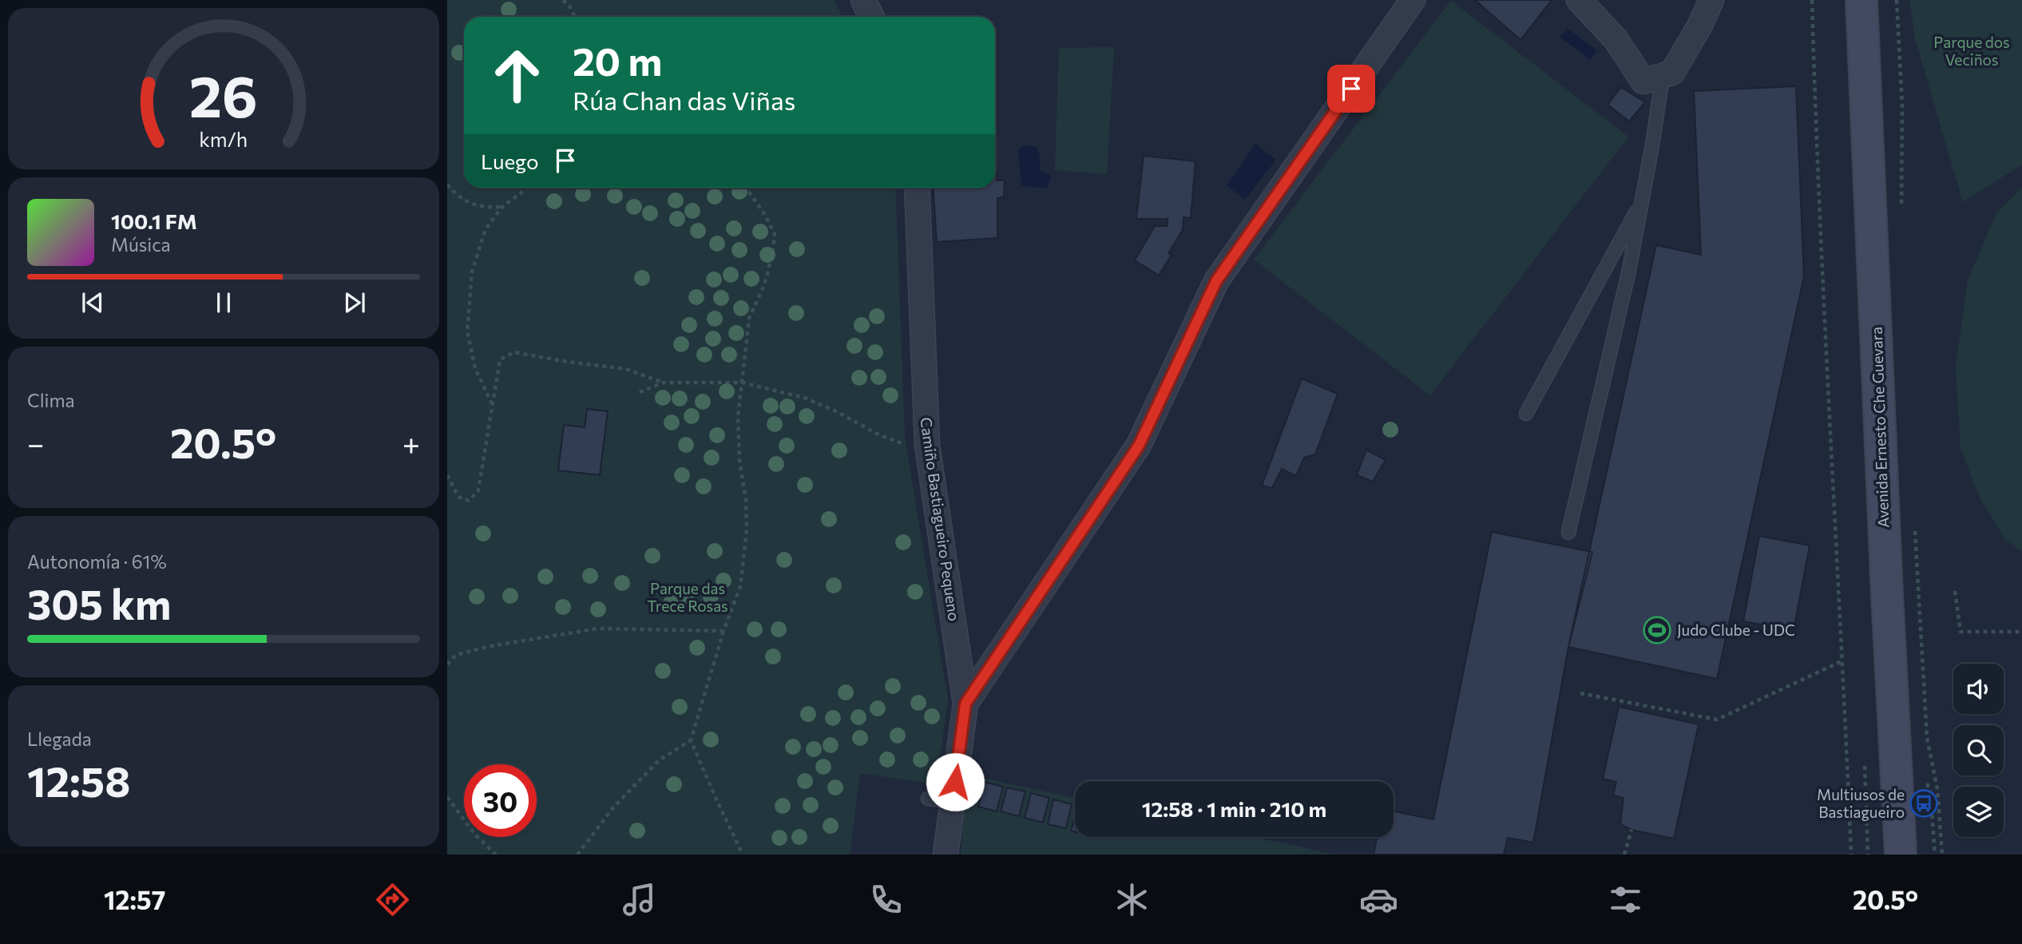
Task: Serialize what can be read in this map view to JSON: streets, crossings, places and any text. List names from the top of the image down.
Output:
{
  "streets": {
    "main road": ["Avenida Ernesto Che Guevara"],
    "street": ["Camiño Bastiagueiro Pequeno"]
  },
  "parks": ["Parque dos Veciños", "Parque das Trece Rosas"],
  "places": {
    "sports": ["Judo Clube - UDC"],
    "bus stop": ["Multiusos de Bastiagueiro"]
  },
  "page": {
    "turn": ["20 m", "Rúa Chan das Viñas"],
    "then": "Luego",
    "song": ["100.1 FM", "Música"],
    "tile": [
      "Clima",
      ["Autonomía · 61%", "305 km"],
      ["Llegada", "12:58"]
    ],
    "heat": ["−", "20.5°", "+"],
    "limit": "30",
    "trip": "12:58 · 1 min · 210 m",
    "tabs": ["12:57", "20.5°"],
    "gauge": ["26", "km/h"]
  }
}
